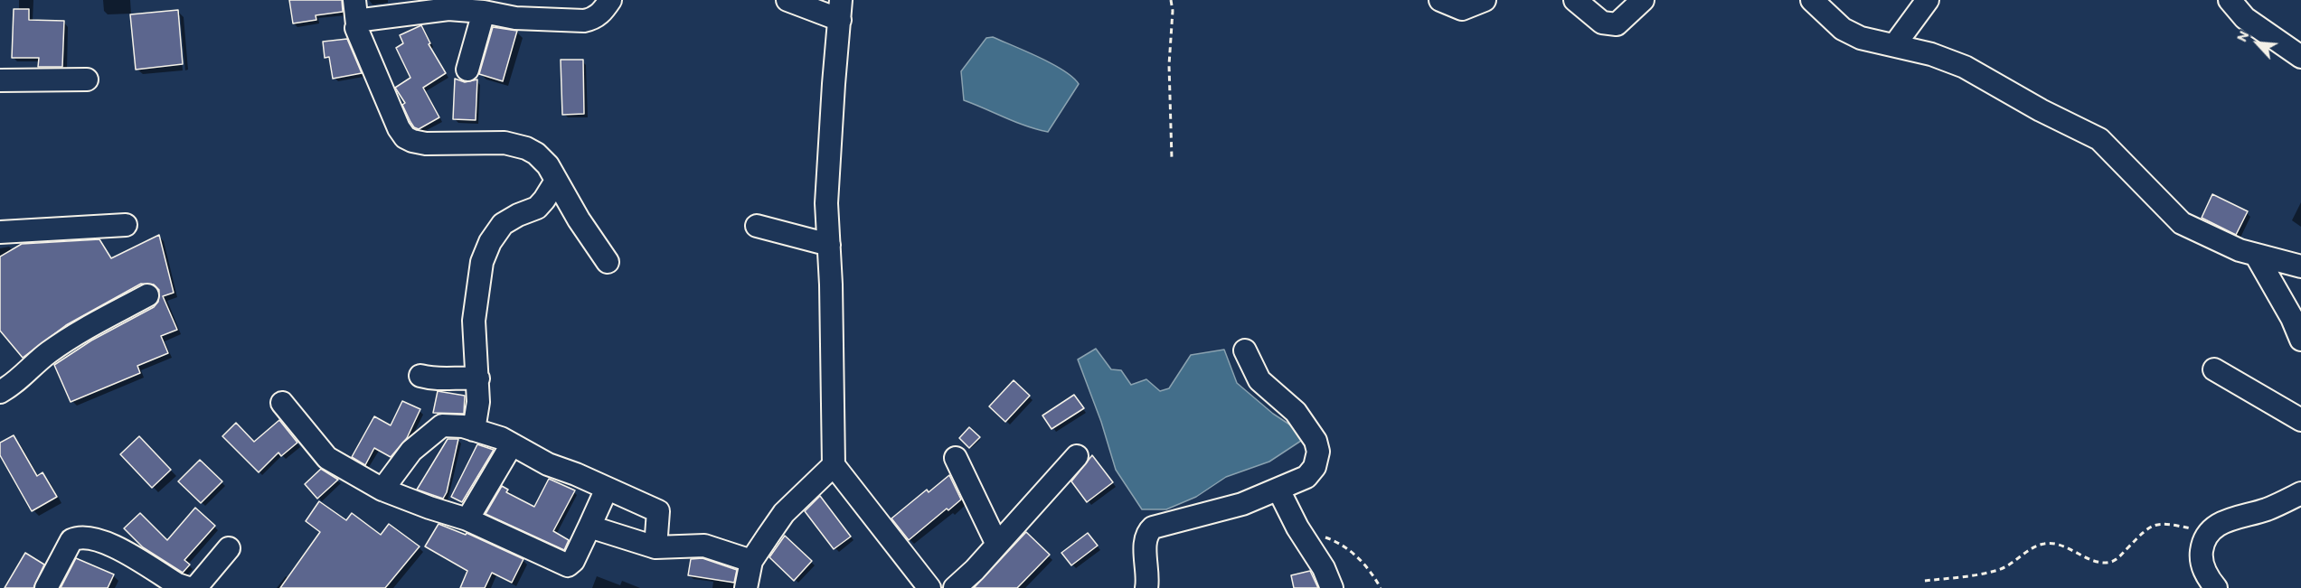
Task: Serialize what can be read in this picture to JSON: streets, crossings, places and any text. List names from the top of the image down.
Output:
{
  "north": "top left"
}
